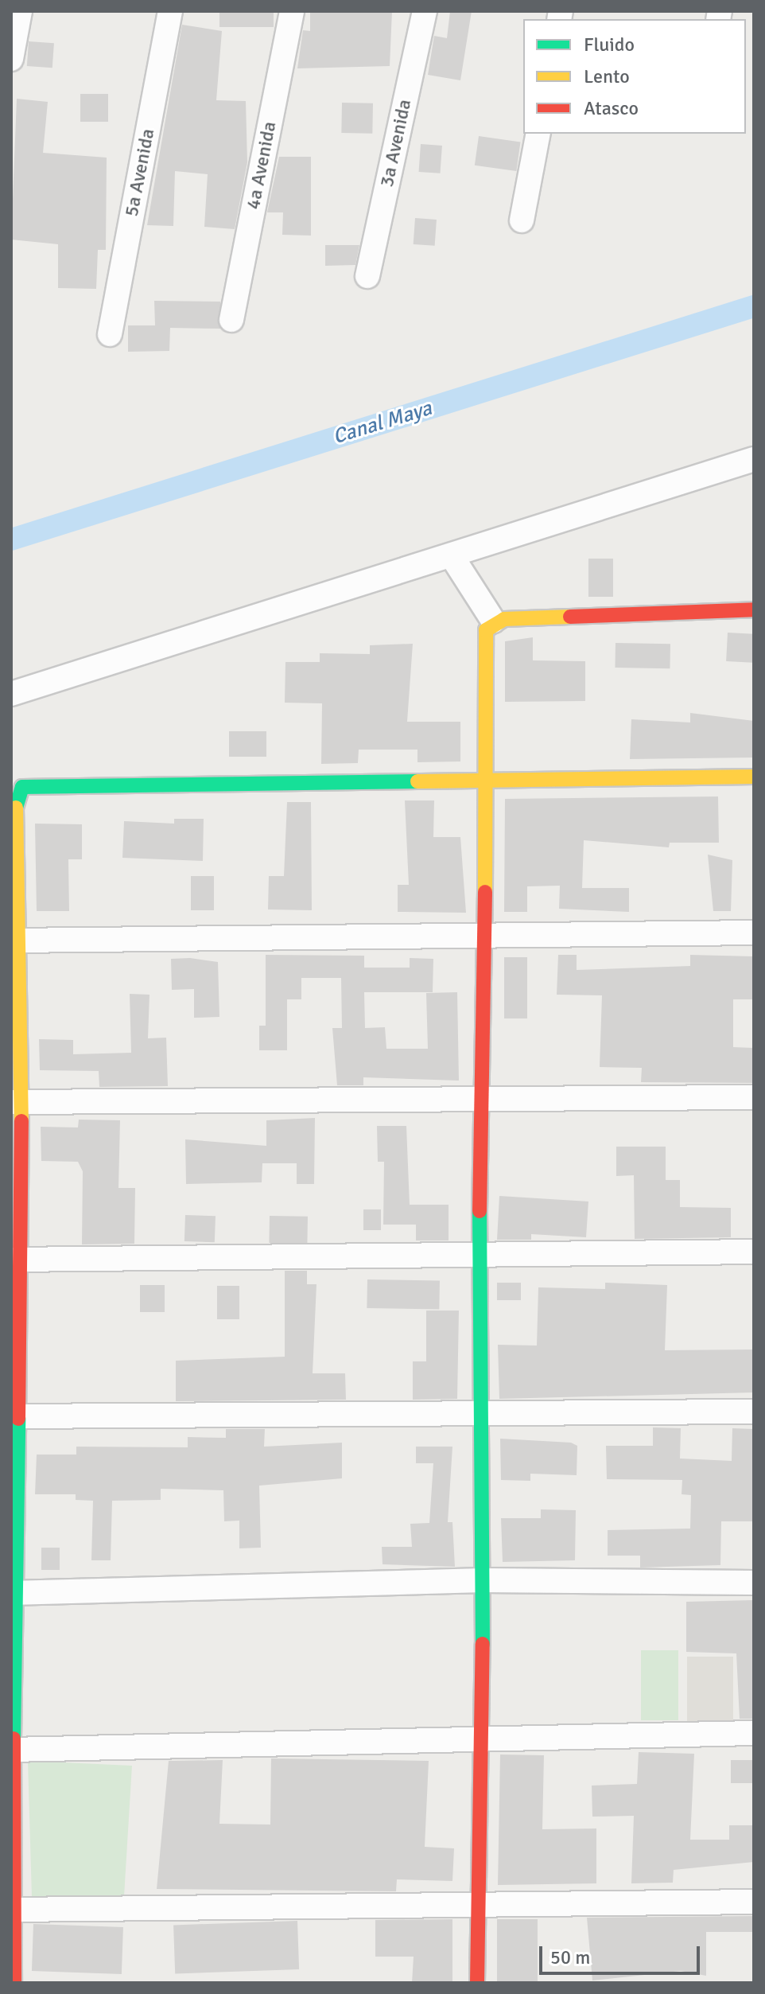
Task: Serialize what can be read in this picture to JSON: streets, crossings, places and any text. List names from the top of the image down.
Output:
{
  "streets": {
    "street": ["3a Avenida", "4a Avenida", "5a Avenida"]
  },
  "water": ["Canal Maya"],
  "legend": ["Fluido", "Lento", "Atasco"],
  "scale_bar": "50 m"
}
